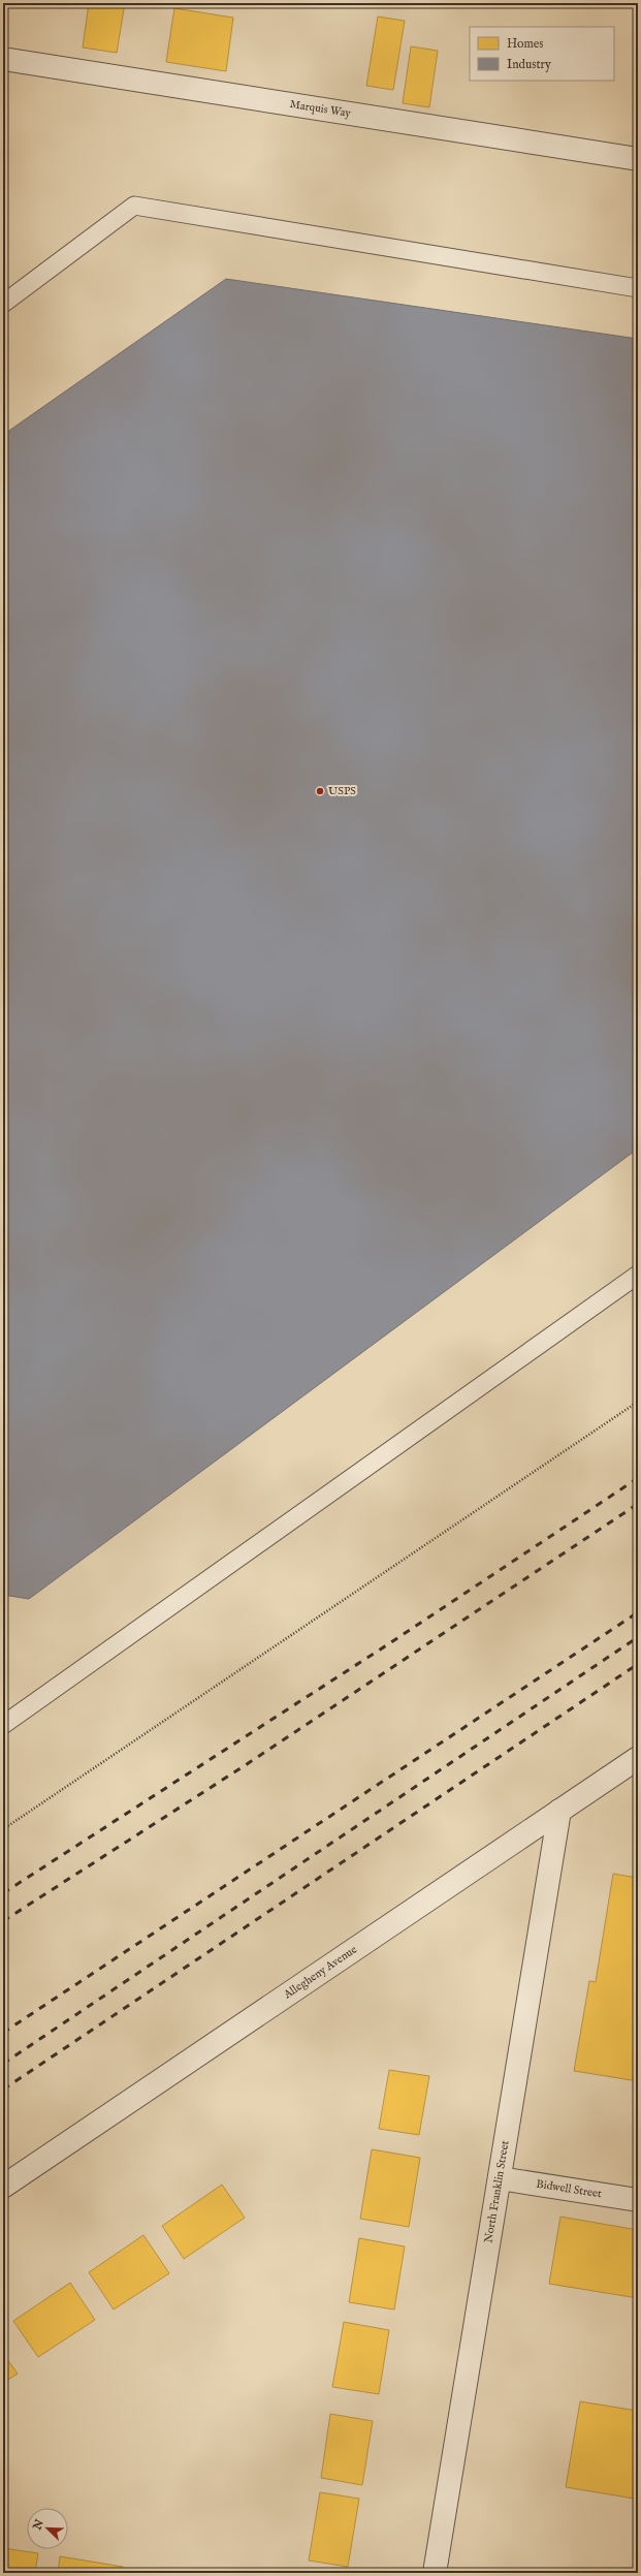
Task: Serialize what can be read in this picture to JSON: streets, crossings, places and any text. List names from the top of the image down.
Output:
{
  "streets": {
    "street": [
      "Marquis Way",
      "Allegheny Avenue",
      "Bidwell Street",
      "North Franklin Street"
    ]
  },
  "crossings": [
    ["Allegheny Avenue", "North Franklin Street"],
    ["Bidwell Street", "North Franklin Street"]
  ],
  "places": ["USPS"],
  "legend": ["Homes", "Industry"],
  "north": "top left"
}
